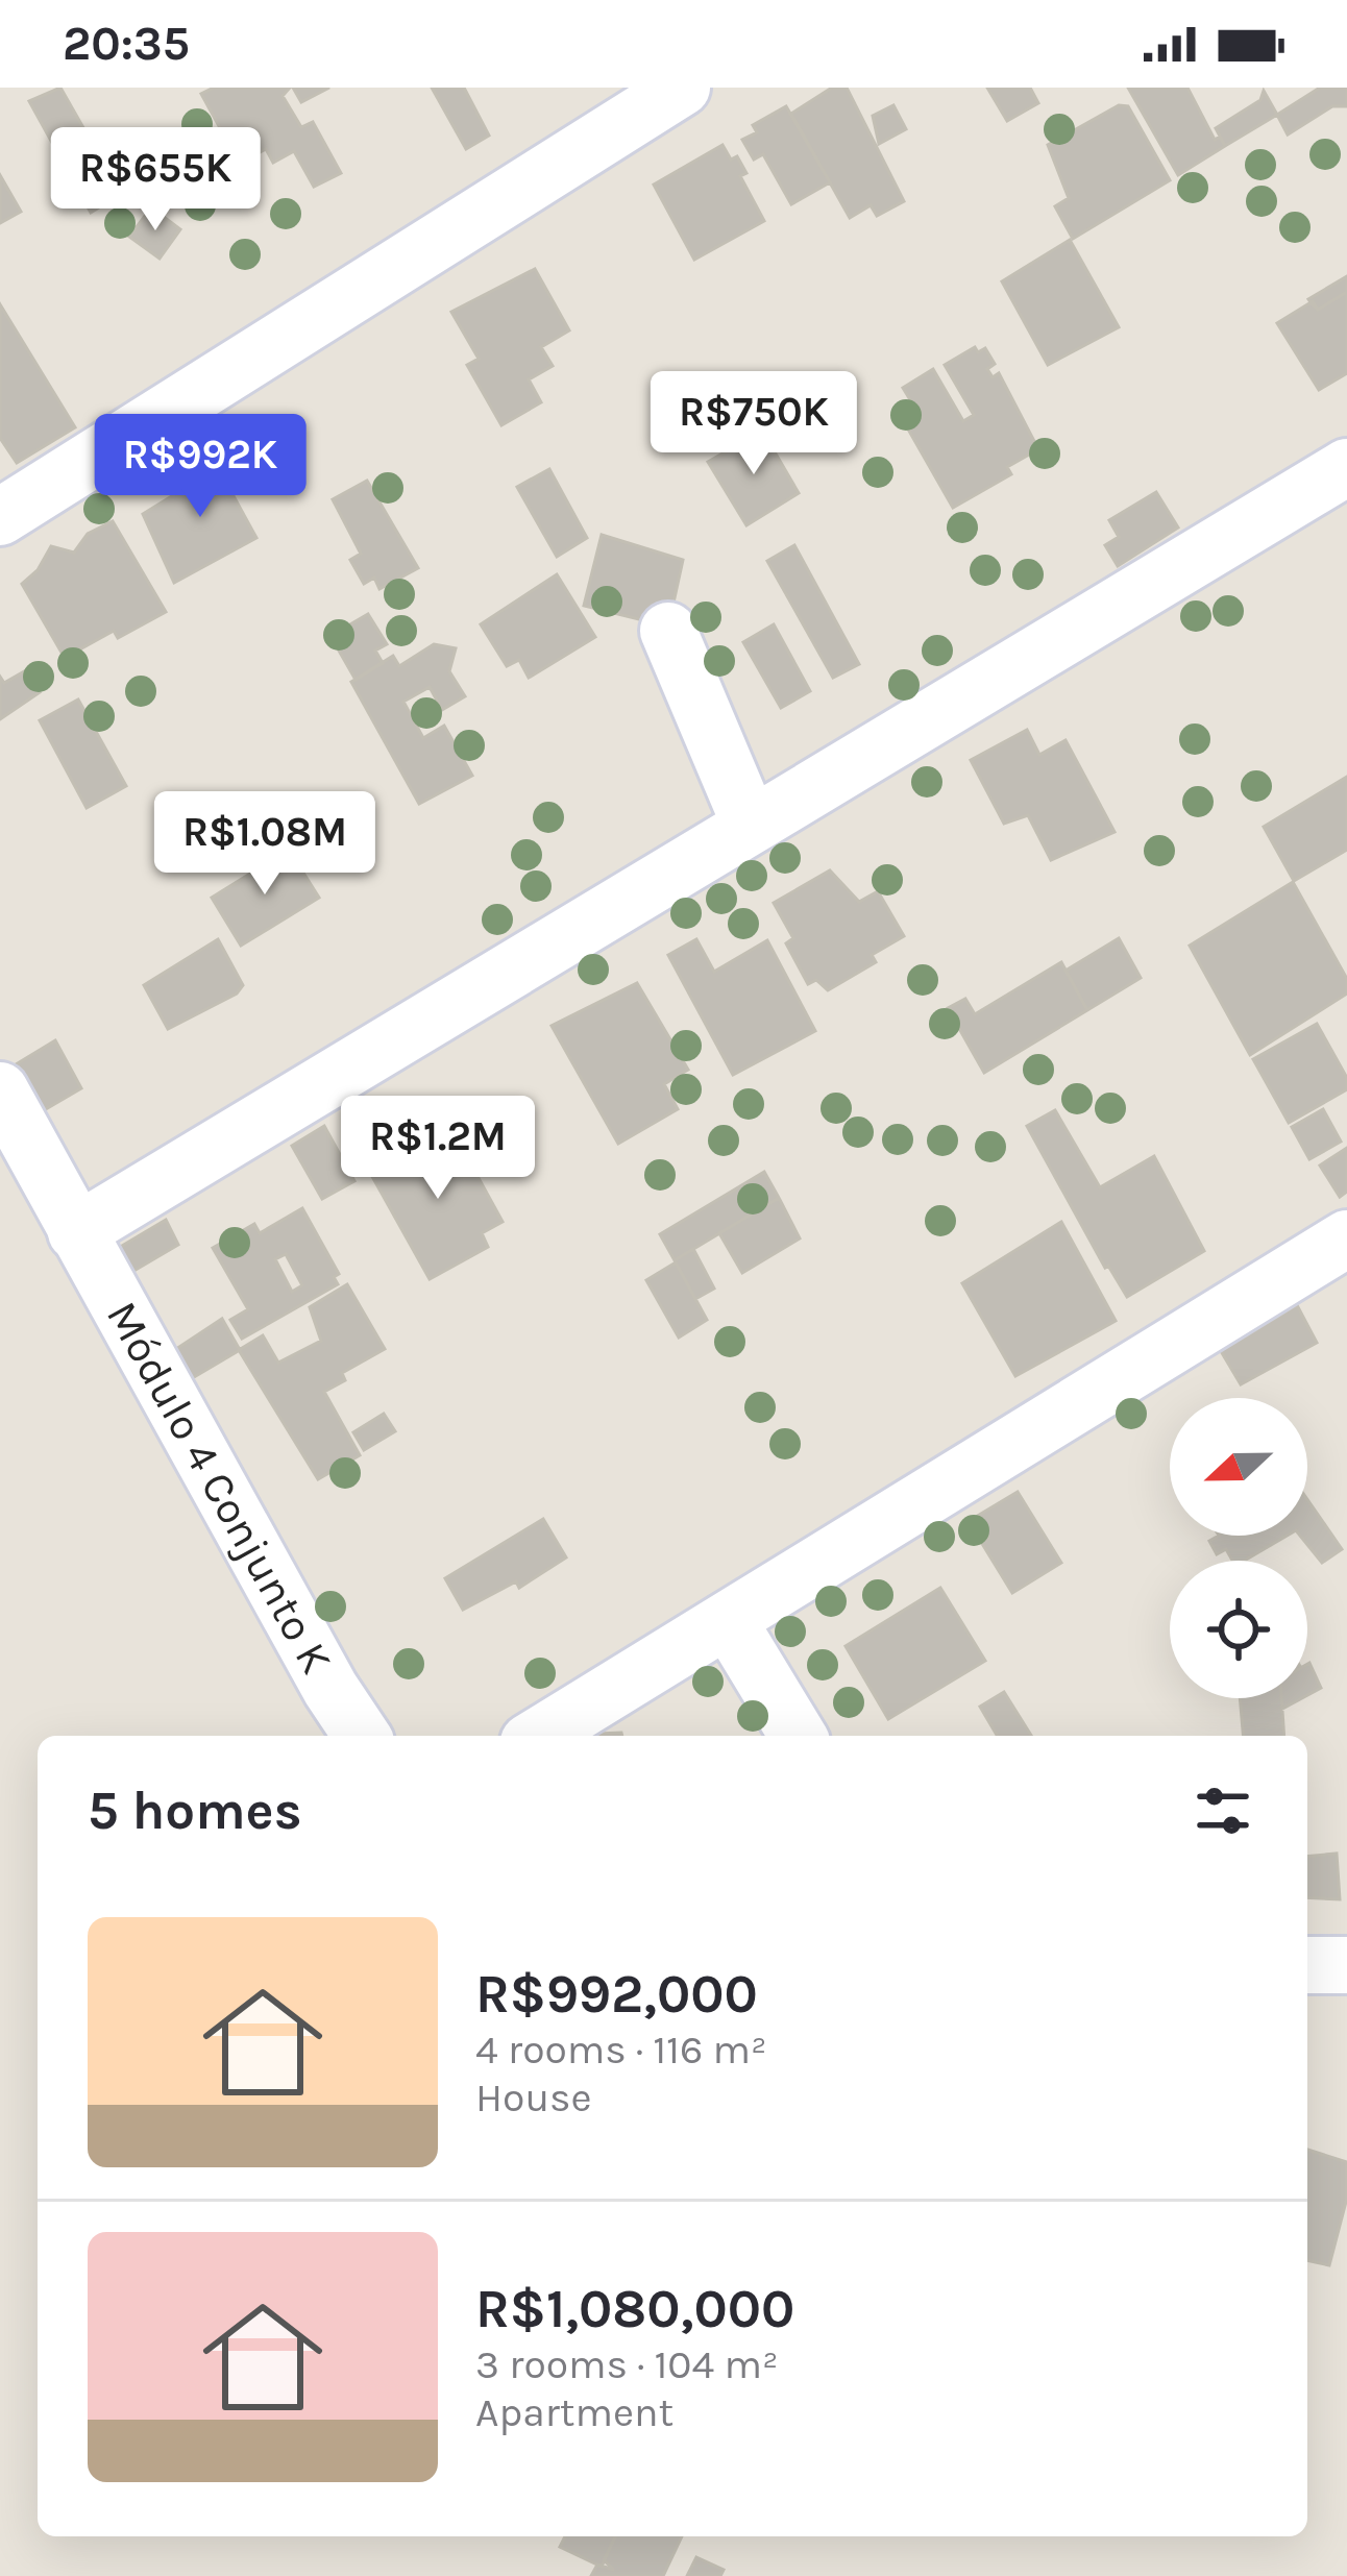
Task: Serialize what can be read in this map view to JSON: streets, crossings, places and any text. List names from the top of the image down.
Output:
{
  "streets": {
    "street": ["Módulo 4 Conjunto K"]
  },
  "north": "left",
  "page": {
    "status": "20:35",
    "price": [
      "R$655K",
      "R$750K",
      "R$992K",
      "R$1.08M",
      "R$1.2M"
    ],
    "heading": "5 homes",
    "list": [
      {
        "name": "R$992,000",
        "note": "4 rooms · 116 m² · House"
      },
      {
        "name": "R$1,080,000",
        "note": "3 rooms · 104 m² · Apartment"
      }
    ]
  }
}
